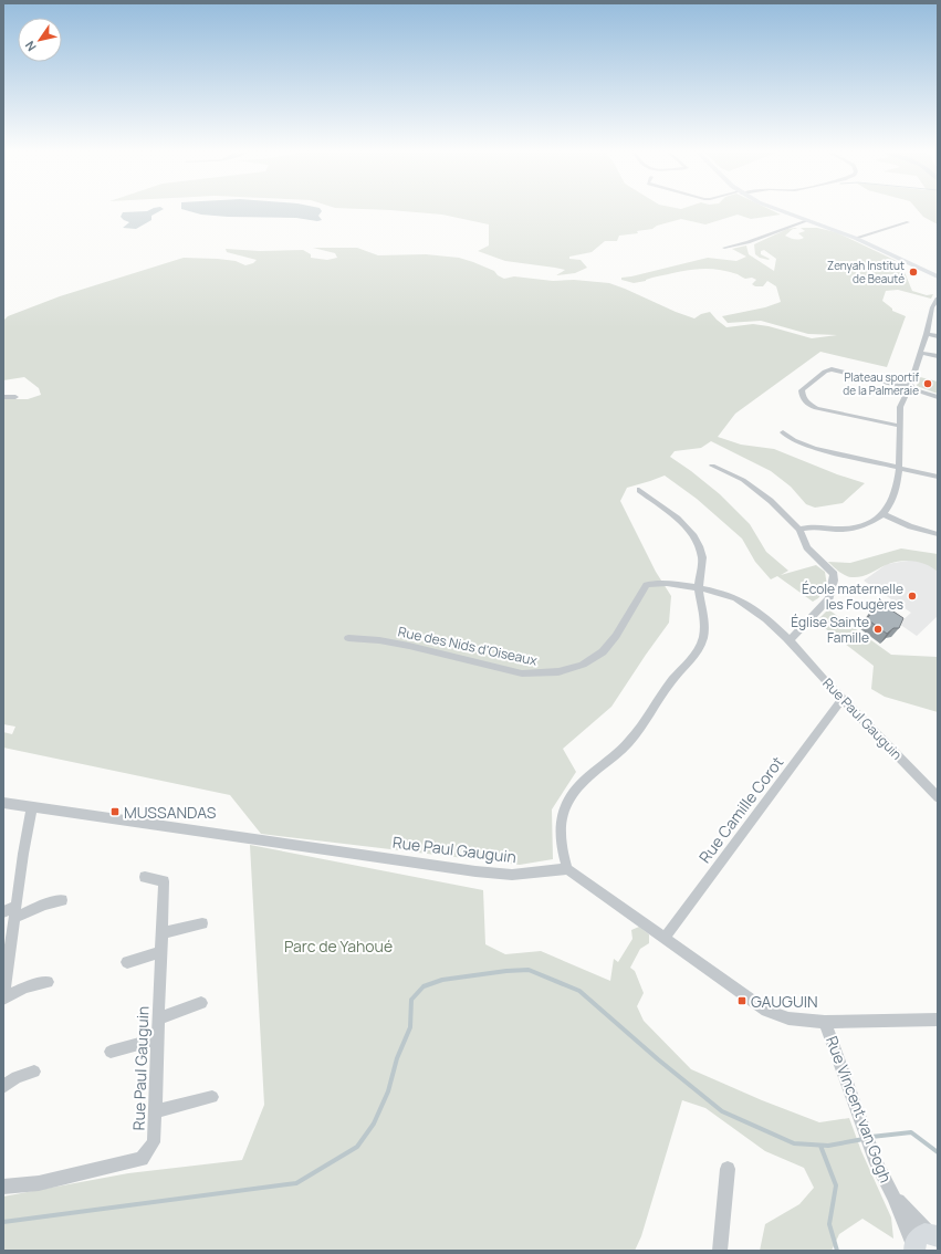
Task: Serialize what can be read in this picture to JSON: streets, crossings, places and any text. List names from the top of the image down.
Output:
{
  "streets": {
    "street": [
      "Rue des Nids d'Oiseaux",
      "Rue Paul Gauguin",
      "Rue Camille Corot",
      "Rue Vincent van Gogh"
    ]
  },
  "crossings": [
    ["Rue des Nids d'Oiseaux", "Rue Paul Gauguin"],
    ["Rue Paul Gauguin", "Rue Camille Corot"]
  ],
  "parks": ["Parc de Yahoué"],
  "places": {
    "other": [
      "Zenyah Institut de Beauté",
      "Plateau sportif de la Palmeraie",
      "École maternelle les Fougères",
      "Église Sainte Famille"
    ],
    "transit": ["MUSSANDAS", "GAUGUIN"]
  },
  "north": "bottom left"
}
